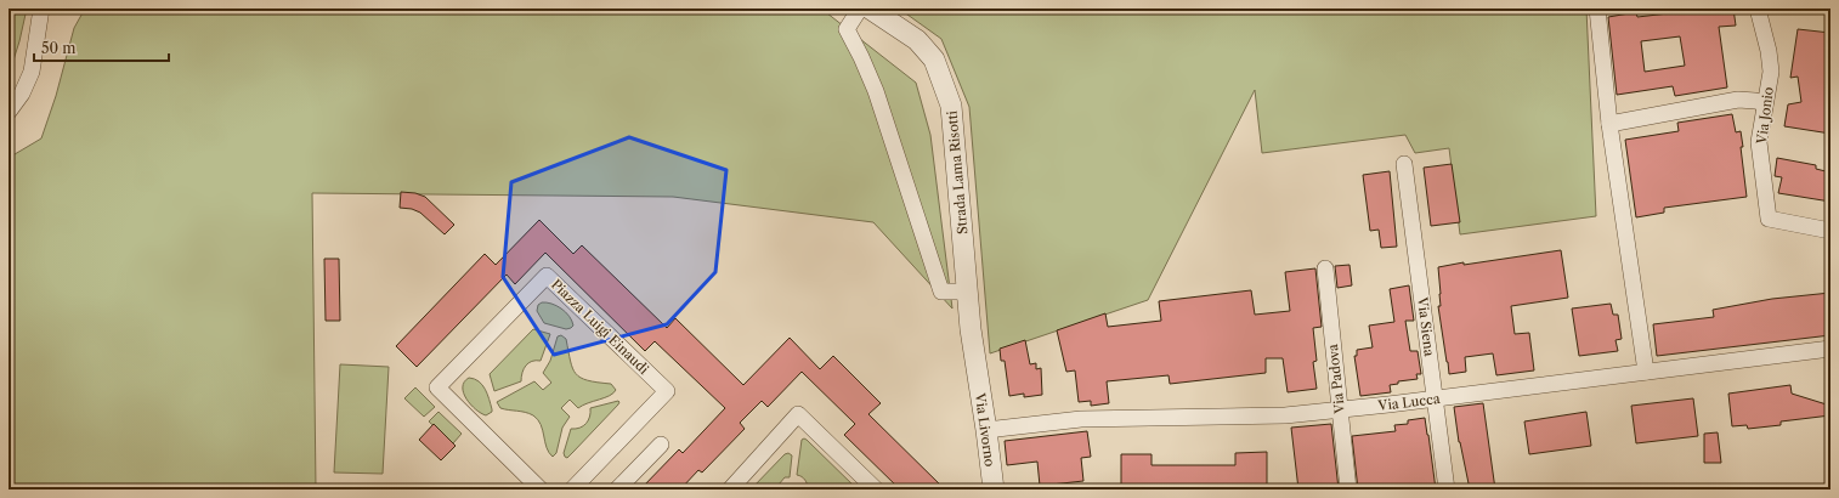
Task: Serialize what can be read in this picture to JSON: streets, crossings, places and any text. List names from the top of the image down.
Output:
{
  "streets": {
    "street": [
      "Via Jonio",
      "Strada Lama Risotti",
      "Piazza Luigi Einaudi",
      "Via Siena",
      "Via Padova",
      "Via Lucca",
      "Via Livorno"
    ]
  },
  "crossings": [
    ["Strada Lama Risotti", "Via Livorno"],
    ["Via Siena", "Via Lucca"],
    ["Via Padova", "Via Lucca"],
    ["Via Lucca", "Via Livorno"]
  ],
  "scale_bar": "50 m"
}
